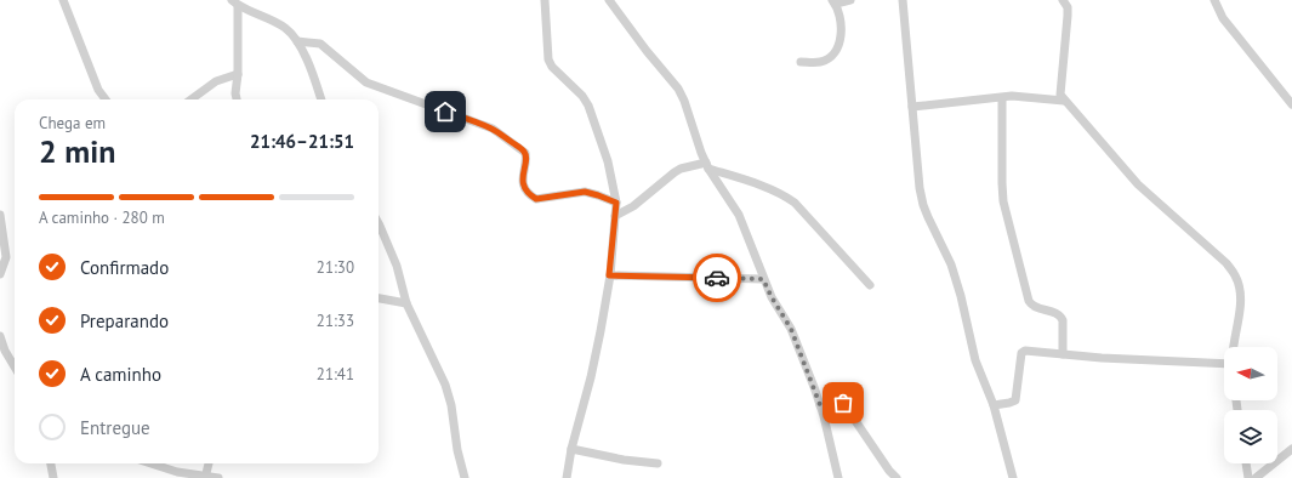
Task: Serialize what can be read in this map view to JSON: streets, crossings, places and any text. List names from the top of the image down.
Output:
{
  "north": "left",
  "page": {
    "heading": ["2 min", "Chega em", "21:46–21:51"],
    "bar": "A caminho · 280 m",
    "list": [
      ["Confirmado", "21:30"],
      ["Preparando", "21:33"],
      ["A caminho", "21:41"],
      "Entregue"
    ]
  }
}
